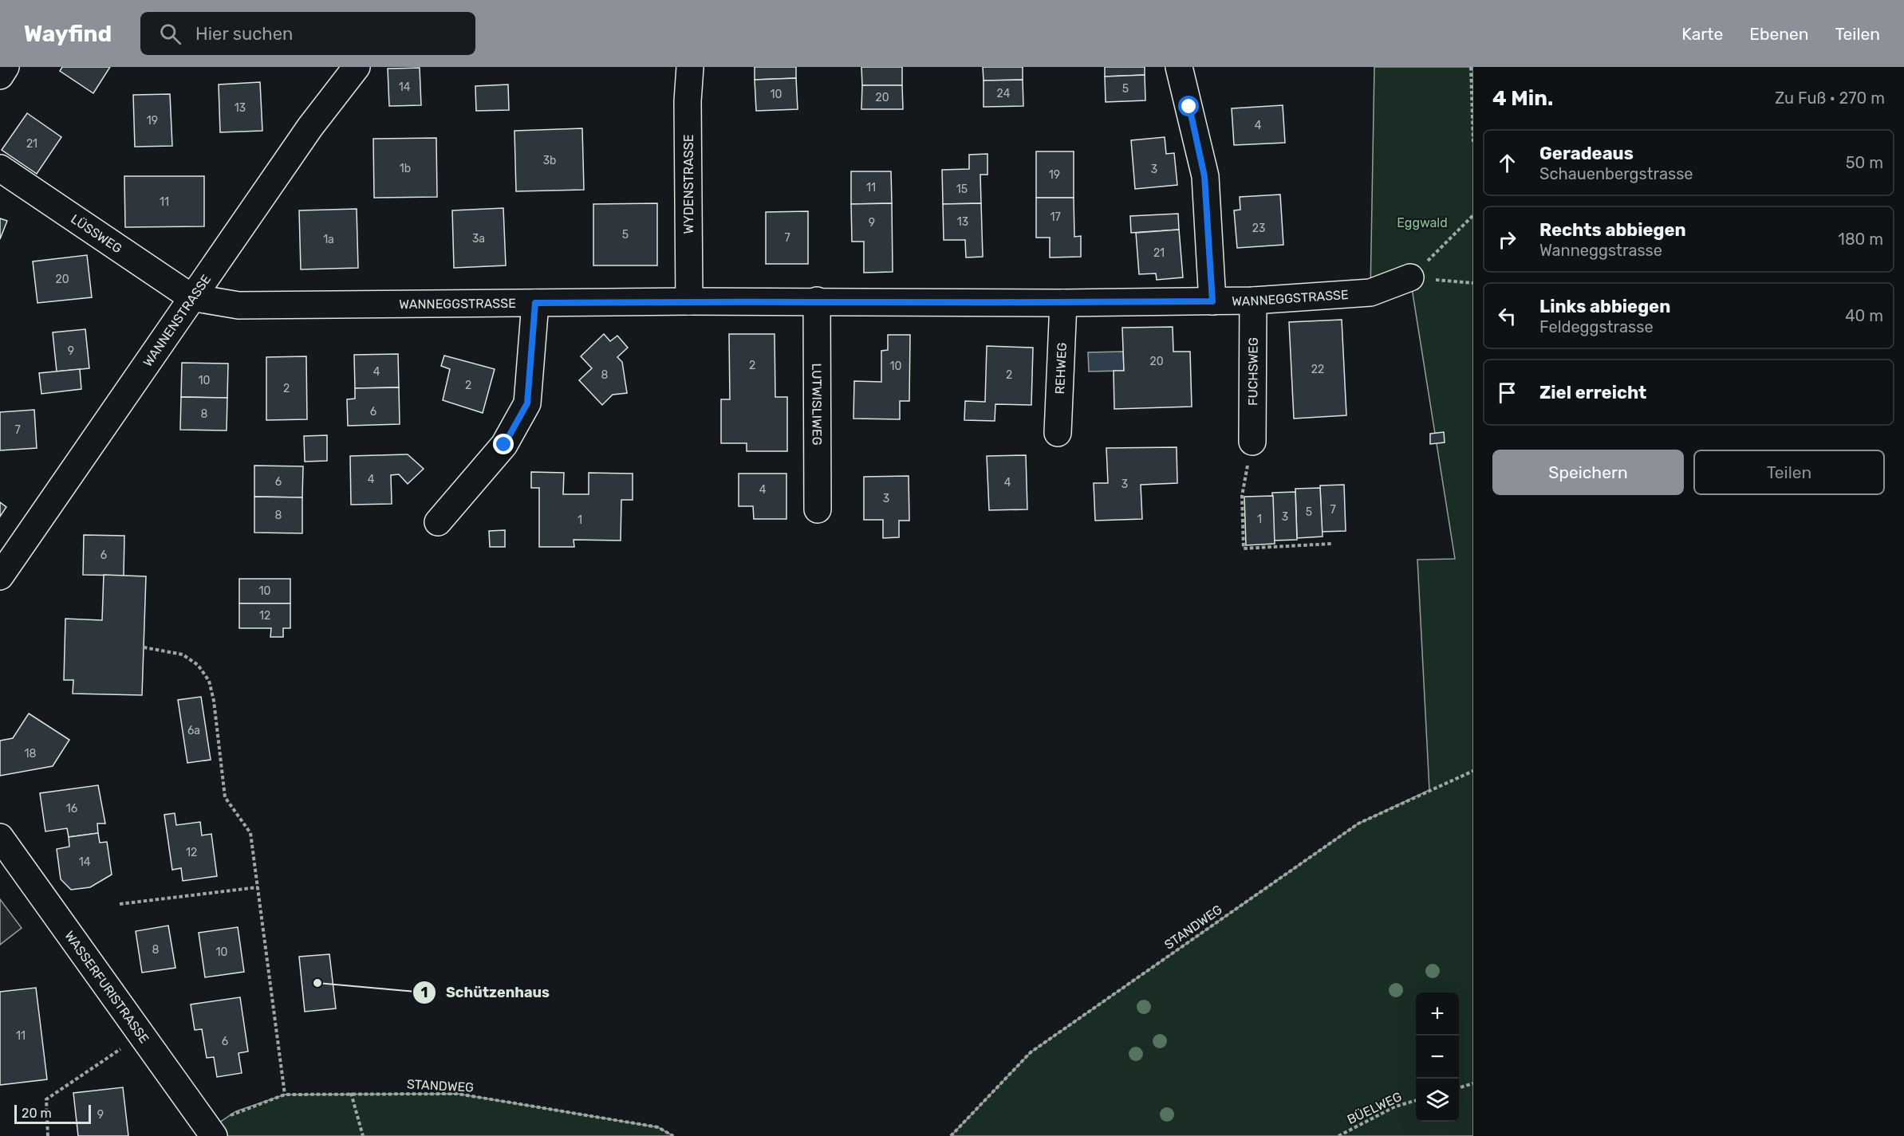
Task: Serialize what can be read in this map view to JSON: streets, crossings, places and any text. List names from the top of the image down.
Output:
{
  "streets": {
    "street": [
      "WYDENSTRASSE",
      "LÜSSWEG",
      "WANNEGGSTRASSE",
      "WANNENSTRASSE",
      "REHWEG",
      "FUCHSWEG",
      "LUTWISLIWEG",
      "WASSERFURISTRASSE"
    ],
    "path": ["STANDWEG", "BÜELWEG"]
  },
  "crossings": [
    ["WYDENSTRASSE", "WANNEGGSTRASSE"],
    ["LÜSSWEG", "WANNEGGSTRASSE"],
    ["LÜSSWEG", "WANNENSTRASSE"],
    ["WANNEGGSTRASSE", "WANNENSTRASSE"],
    ["WANNEGGSTRASSE", "REHWEG"],
    ["WANNEGGSTRASSE", "FUCHSWEG"],
    ["WANNEGGSTRASSE", "LUTWISLIWEG"],
    ["STANDWEG", "WASSERFURISTRASSE"]
  ],
  "parks": ["Eggwald"],
  "places": ["Schützenhaus"],
  "house_numbers": [
    "14",
    "5",
    "24",
    "10",
    "20",
    "13",
    "19",
    "4",
    "21",
    "3b",
    "1b",
    "3",
    "19",
    "11",
    "15",
    "11",
    "17",
    "13",
    "9",
    "23",
    "5",
    "7",
    "3a",
    "1a",
    "21",
    "20",
    "9",
    "20",
    "2",
    "10",
    "22",
    "4",
    "8",
    "2",
    "10",
    "2",
    "2",
    "6",
    "8",
    "7",
    "4",
    "6",
    "4",
    "3",
    "4",
    "3",
    "7",
    "5",
    "8",
    "3",
    "1",
    "1",
    "6",
    "10",
    "12",
    "6a",
    "18",
    "16",
    "12",
    "14",
    "8",
    "10",
    "11",
    "6",
    "9"
  ],
  "scale_bar": "20 m",
  "page": {
    "header": "Wayfind",
    "search": "Hier suchen",
    "nav": ["Karte", "Ebenen", "Teilen"],
    "heading": ["4 Min.", "Zu Fuß · 270 m"],
    "list": [
      ["Geradeaus", "Schauenbergstrasse", "50 m"],
      ["Rechts abbiegen", "Wanneggstrasse", "180 m"],
      ["Links abbiegen", "Feldeggstrasse", "40 m"],
      "Ziel erreicht"
    ],
    "buttons": ["Speichern", "Teilen"],
    "map_buttons": ["+", "−"],
    "scale": "20 m"
  }
}
